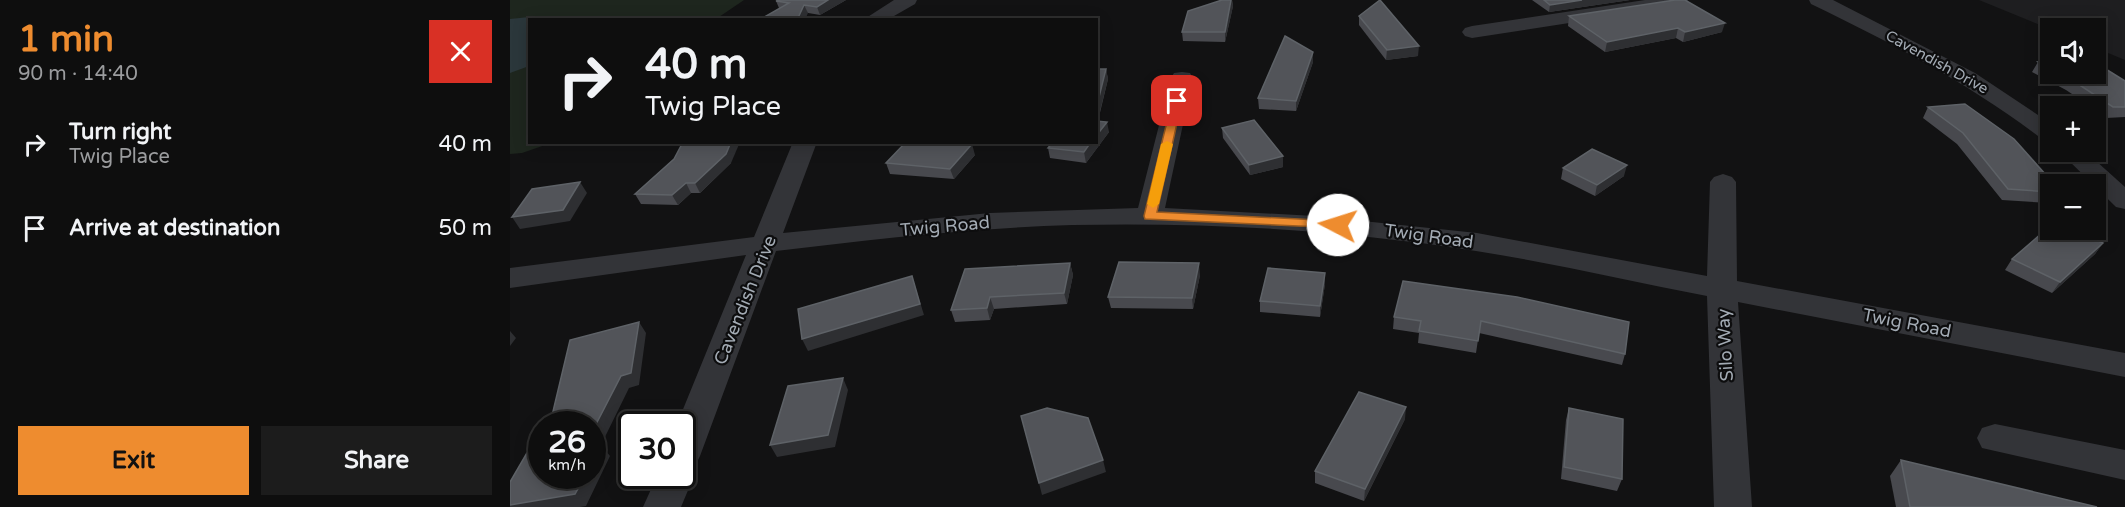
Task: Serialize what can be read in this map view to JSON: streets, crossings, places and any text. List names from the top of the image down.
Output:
{
  "streets": {
    "street": ["Cavendish Drive", "Twig Road", "Silo Way"]
  },
  "crossings": [
    ["Cavendish Drive", "Twig Road"],
    ["Twig Road", "Silo Way"]
  ],
  "page": {
    "heading": ["1 min", "90 m · 14:40"],
    "map_buttons": ["+", "−"],
    "turn": ["40 m", "Twig Place"],
    "list": [
      {
        "name": "Turn right",
        "note": "Twig Place",
        "value": "40 m"
      },
      {
        "name": "Arrive at destination",
        "value": "50 m"
      }
    ],
    "speed": "26 km/h",
    "limit": "30",
    "buttons": ["Exit", "Share"]
  }
}
